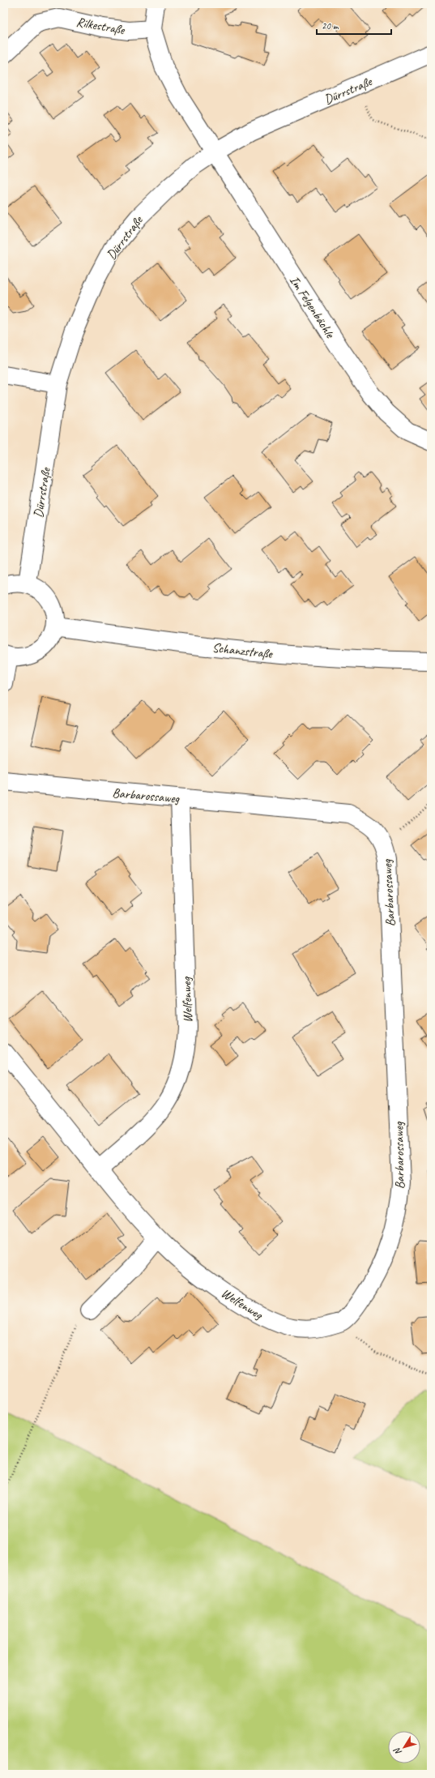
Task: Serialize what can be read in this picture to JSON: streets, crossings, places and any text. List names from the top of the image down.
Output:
{
  "streets": {
    "street": [
      "Rilkestraße",
      "Dürrstraße",
      "Im Felgenbächle",
      "Schanzstraße",
      "Barbarossaweg",
      "Welfenweg"
    ]
  },
  "crossings": [
    ["Dürrstraße", "Im Felgenbächle"],
    ["Barbarossaweg", "Welfenweg"]
  ],
  "scale_bar": "20 m",
  "north": "bottom left"
}
